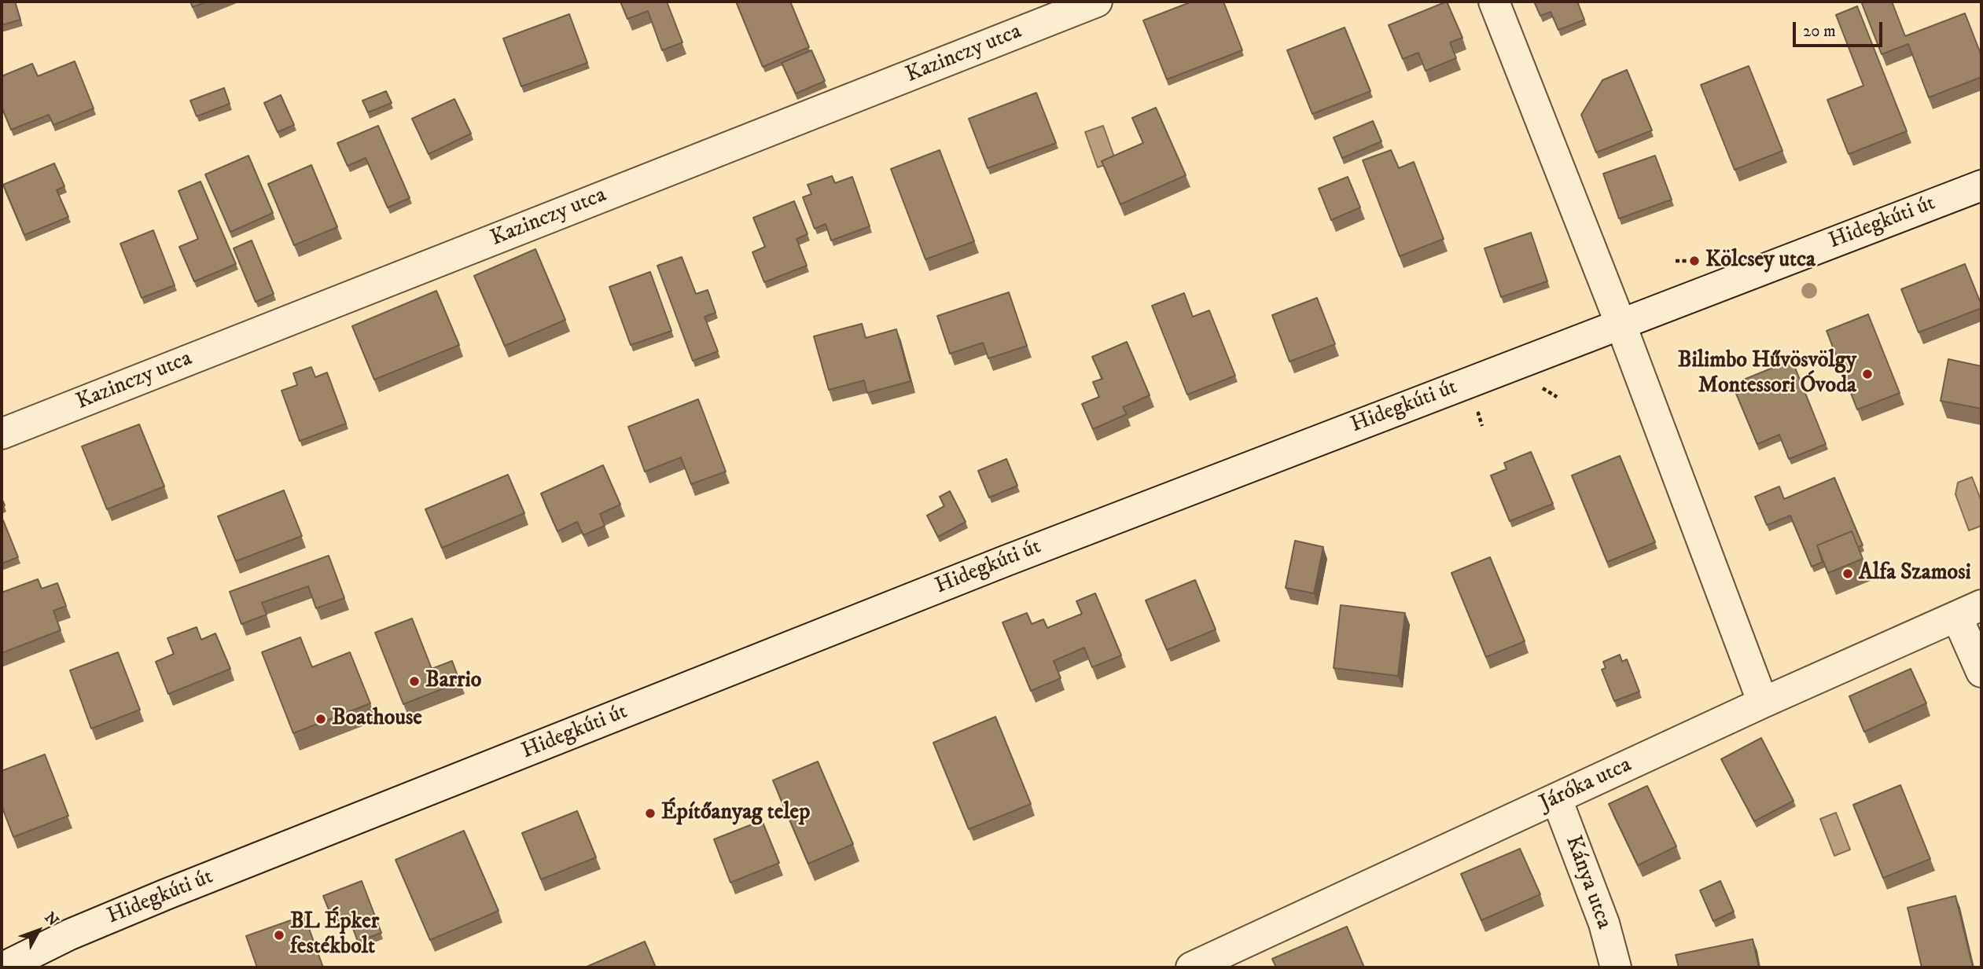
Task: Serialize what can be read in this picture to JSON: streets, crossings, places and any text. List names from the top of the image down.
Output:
{
  "streets": {
    "street": [
      "Kazinczy utca",
      "Hidegkúti út",
      "Járóka utca",
      "Kánya utca"
    ]
  },
  "crossings": [
    ["Járóka utca", "Kánya utca"]
  ],
  "places": [
    "Kölcsey utca",
    "Bilimbo Hűvösvölgy Montessori Óvoda",
    "Alfa Szamosi",
    "Barrio",
    "Boathouse",
    "Építőanyag telep",
    "BL Épker festékbolt"
  ],
  "scale_bar": "20 m",
  "north": "top right"
}
